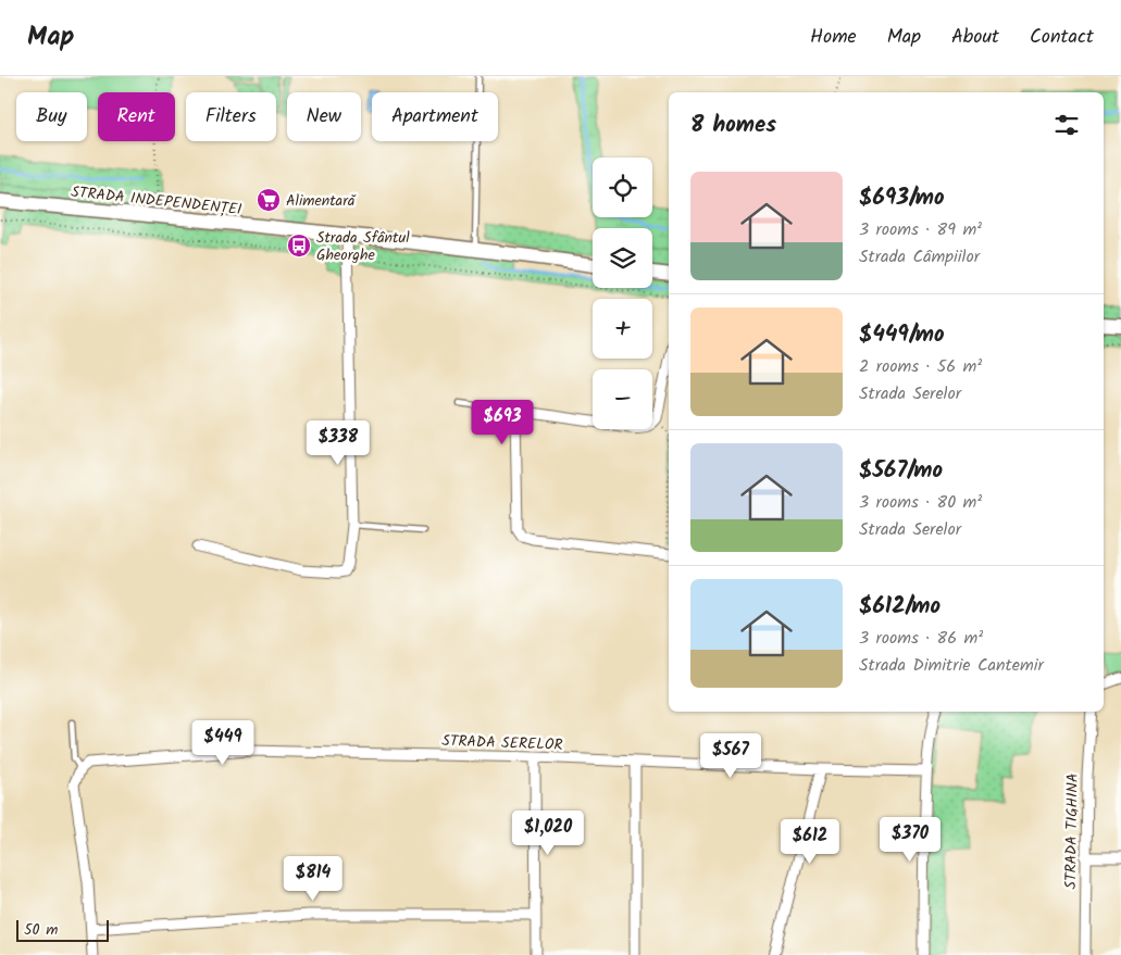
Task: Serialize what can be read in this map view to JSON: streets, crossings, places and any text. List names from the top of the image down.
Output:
{
  "streets": {
    "main road": ["STRADA INDEPENDENȚEI"],
    "street": ["STRADA SERELOR", "STRADA TIGHINA"]
  },
  "places": {
    "supermarket": ["Alimentară"],
    "bus stop": ["Strada Sfântul Gheorghe"]
  },
  "scale_bar": "50 m",
  "page": {
    "header": "Map",
    "nav": [
      "Home",
      "Map",
      "About",
      "Contact"
    ],
    "chip": [
      "Buy",
      "Rent",
      "Filters",
      "New",
      "Apartment"
    ],
    "heading": "8 homes",
    "map_buttons": ["+", "−"],
    "list": [
      {
        "name": "$693/mo",
        "note": "3 rooms · 89 m² · Strada Câmpiilor"
      },
      {
        "name": "$449/mo",
        "note": "2 rooms · 56 m² · Strada Serelor"
      },
      {
        "name": "$567/mo",
        "note": "3 rooms · 80 m² · Strada Serelor"
      },
      {
        "name": "$612/mo",
        "note": "3 rooms · 86 m² · Strada Dimitrie Cantemir"
      }
    ],
    "price": [
      "$693",
      "$338",
      "$449",
      "$567",
      "$1,020",
      "$370",
      "$612",
      "$814"
    ],
    "scale": "50 m"
  }
}
